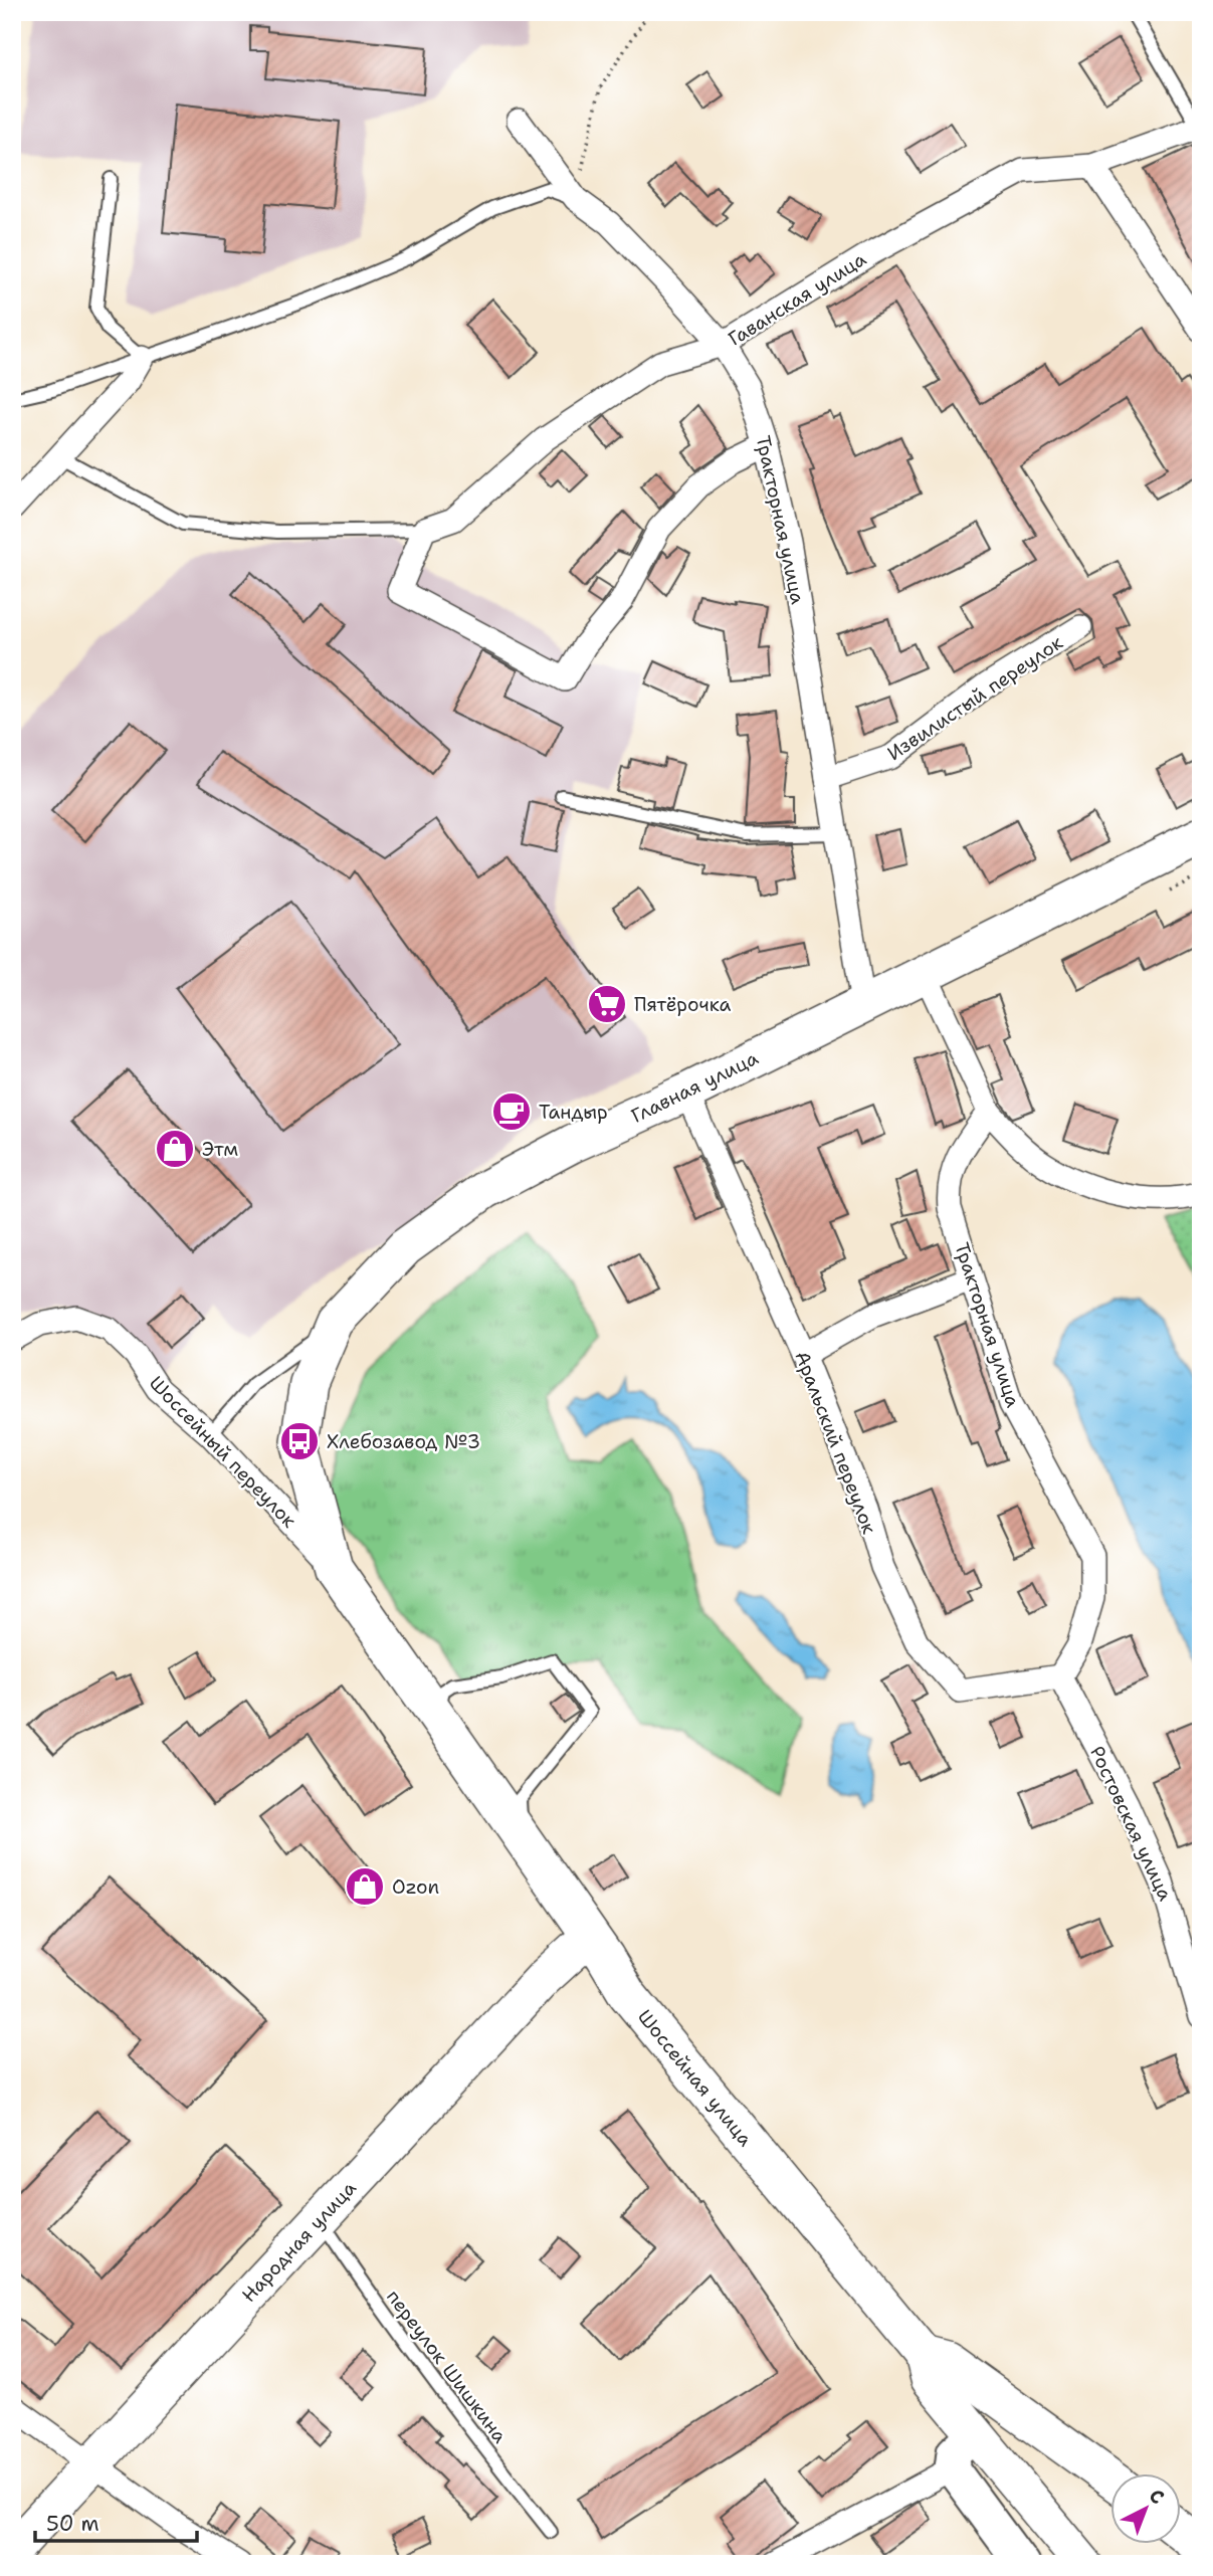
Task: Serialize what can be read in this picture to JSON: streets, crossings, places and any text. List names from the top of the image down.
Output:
{
  "streets": {
    "main road": ["Главная улица", "Шоссейная улица", "Народная улица"],
    "street": [
      "Гаванская улица",
      "Тракторная улица",
      "Извилистый переулок",
      "Аральский переулок",
      "Шоссейный переулок",
      "Ростовская улица"
    ],
    "lane": ["переулок Шишкина"]
  },
  "crossings": [
    ["Гаванская улица", "Тракторная улица"],
    ["Тракторная улица", "Извилистый переулок"],
    ["Тракторная улица", "Главная улица"],
    ["Тракторная улица", "Аральский переулок"],
    ["Тракторная улица", "Ростовская улица"],
    ["Главная улица", "Аральский переулок"],
    ["Главная улица", "Шоссейный переулок"],
    ["Главная улица", "Шоссейная улица"],
    ["Аральский переулок", "Ростовская улица"],
    ["Шоссейный переулок", "Шоссейная улица"],
    ["Шоссейная улица", "Народная улица"],
    ["Народная улица", "переулок Шишкина"]
  ],
  "places": {
    "supermarket": ["Пятёрочка"],
    "cafe": ["Тандыр"],
    "shop": ["Этм", "Ozon"],
    "bus stop": ["Хлебозавод №3"]
  },
  "scale_bar": "50 m",
  "north": "top right"
}
